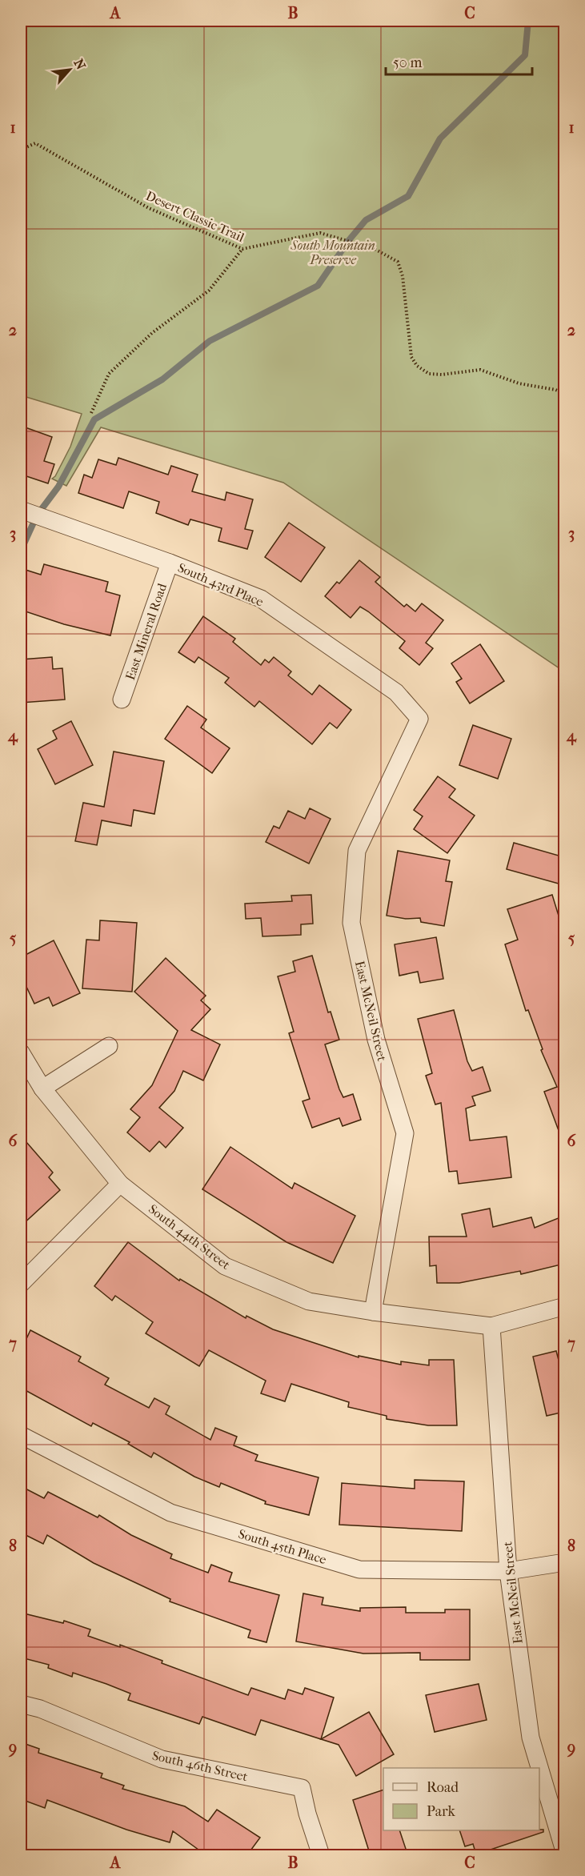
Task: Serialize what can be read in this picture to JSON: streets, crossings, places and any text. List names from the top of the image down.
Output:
{
  "streets": {
    "street": [
      "South 43rd Place",
      "East Mineral Road",
      "East McNeil Street",
      "South 44th Street",
      "South 45th Place",
      "South 46th Street"
    ],
    "path": ["Desert Classic Trail"]
  },
  "crossings": [
    ["South 43rd Place", "East Mineral Road"],
    ["South 43rd Place", "East McNeil Street"],
    ["East McNeil Street", "South 44th Street"],
    ["East McNeil Street", "South 45th Place"]
  ],
  "parks": ["South Mountain Preserve"],
  "legend": ["Road", "Park"],
  "scale_bar": "50 m",
  "north": "top right",
  "grid": {
    "columns": ["A", "B", "C"],
    "rows": [
      "1",
      "2",
      "3",
      "4",
      "5",
      "6",
      "7",
      "8",
      "9"
    ]
  }
}
